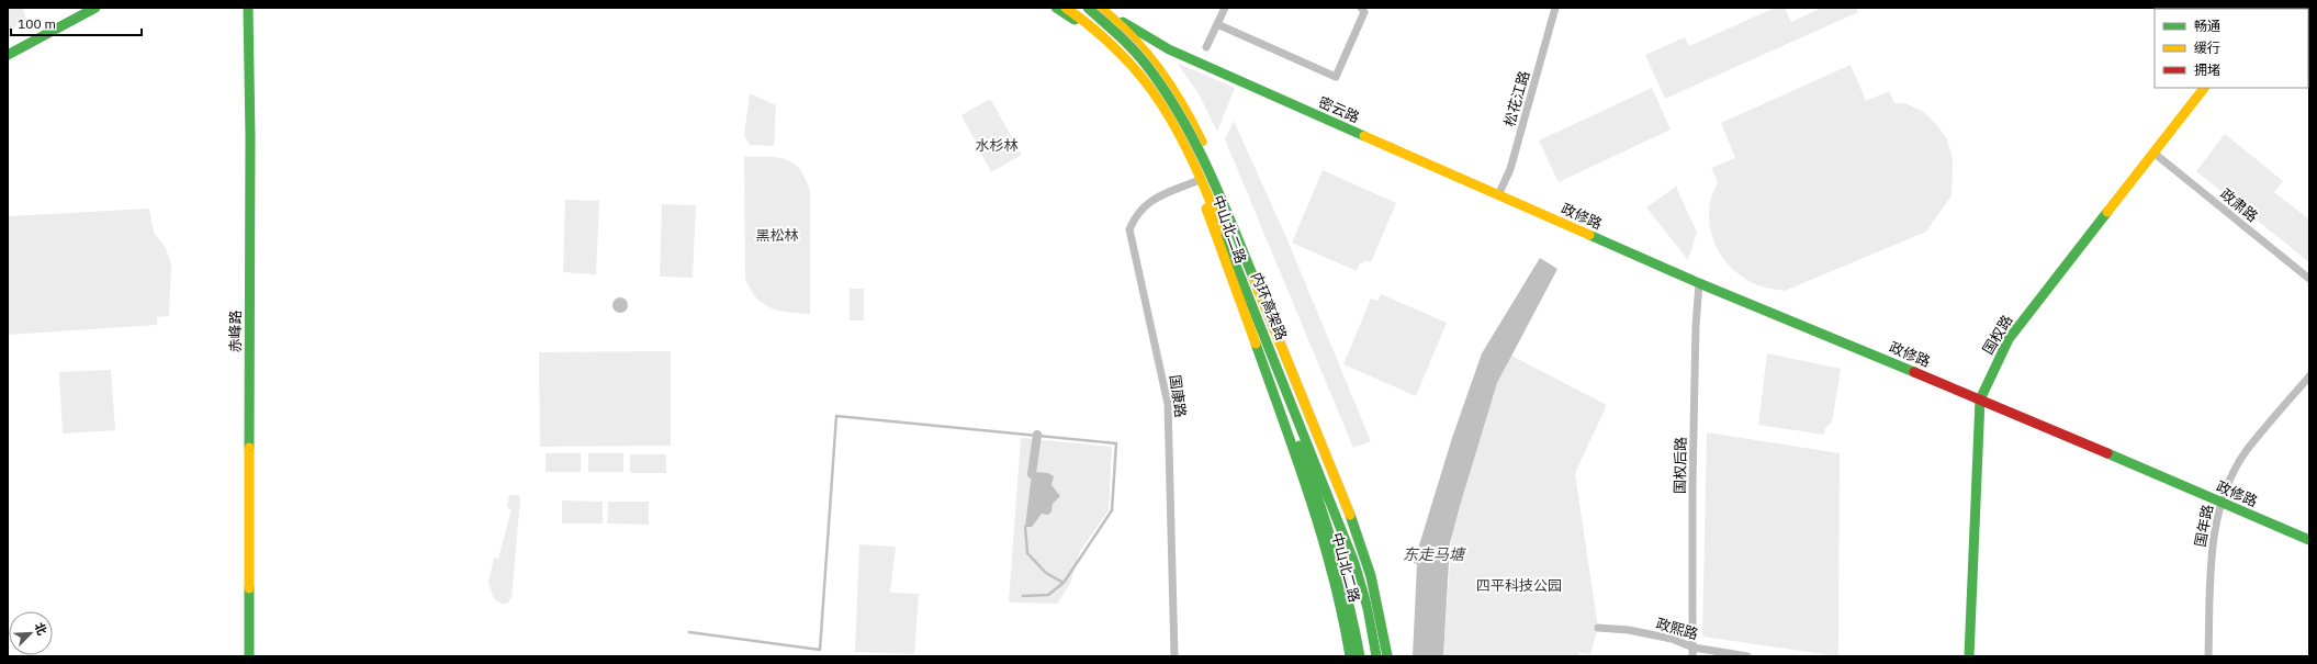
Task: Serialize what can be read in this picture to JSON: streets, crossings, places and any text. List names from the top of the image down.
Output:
{
  "streets": {
    "main road": [
      "密云路",
      "政修路",
      "中山北二路",
      "内环高架路",
      "赤峰路",
      "国权路"
    ],
    "street": [
      "松花江路",
      "政肃路",
      "国康路",
      "国权后路",
      "国年路",
      "政熙路"
    ]
  },
  "crossings": [
    ["松花江路", "密云路"],
    ["松花江路", "政修路"],
    ["密云路", "政修路"],
    ["密云路", "中山北二路"],
    ["政肃路", "国权路"],
    ["政修路", "国权路"],
    ["政修路", "国权后路"],
    ["政修路", "国年路"],
    ["中山北二路", "国康路"],
    ["国权后路", "政熙路"]
  ],
  "water": ["东走马塘"],
  "parks": ["水杉林", "黑松林", "四平科技公园"],
  "legend": ["畅通", "缓行", "拥堵"],
  "scale_bar": "100 m",
  "north": "top right"
}
